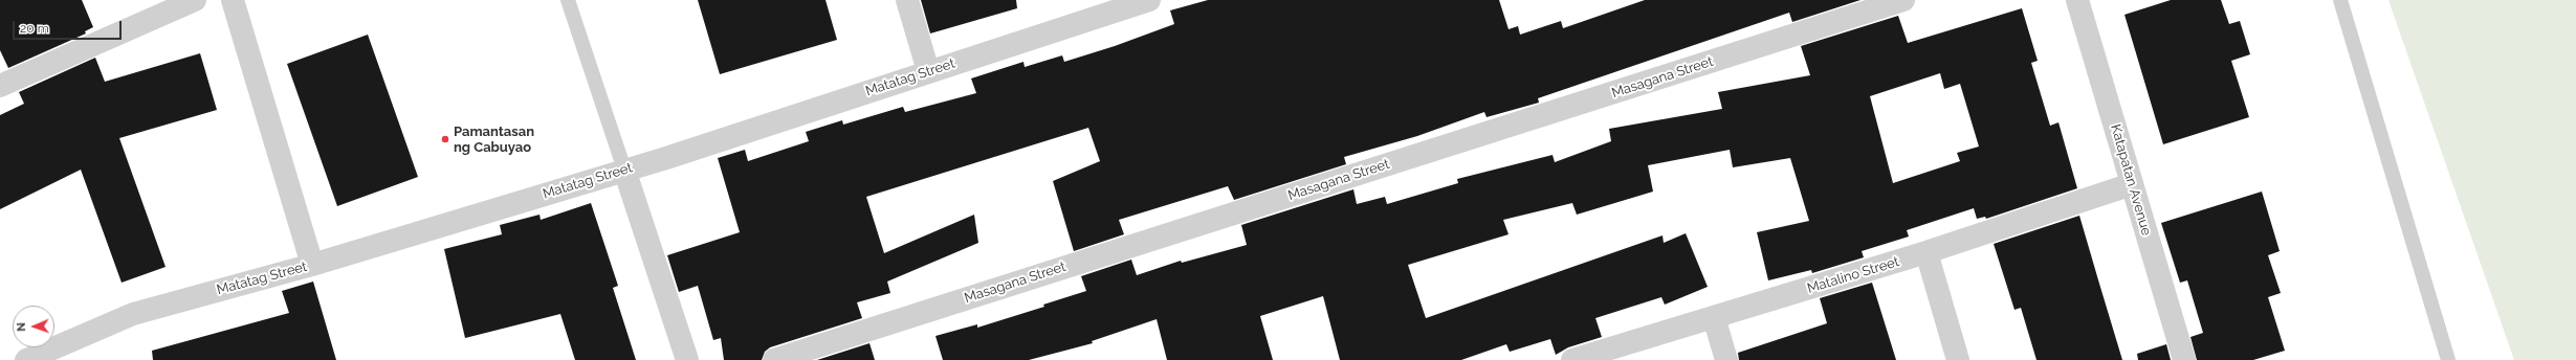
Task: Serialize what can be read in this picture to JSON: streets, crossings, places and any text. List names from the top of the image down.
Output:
{
  "streets": {
    "street": [
      "Matatag Street",
      "Masagana Street",
      "Katapatan Avenue",
      "Matalino Street"
    ]
  },
  "crossings": [
    ["Katapatan Avenue", "Matalino Street"]
  ],
  "places": ["Pamantasan ng Cabuyao"],
  "scale_bar": "20 m",
  "north": "left"
}
